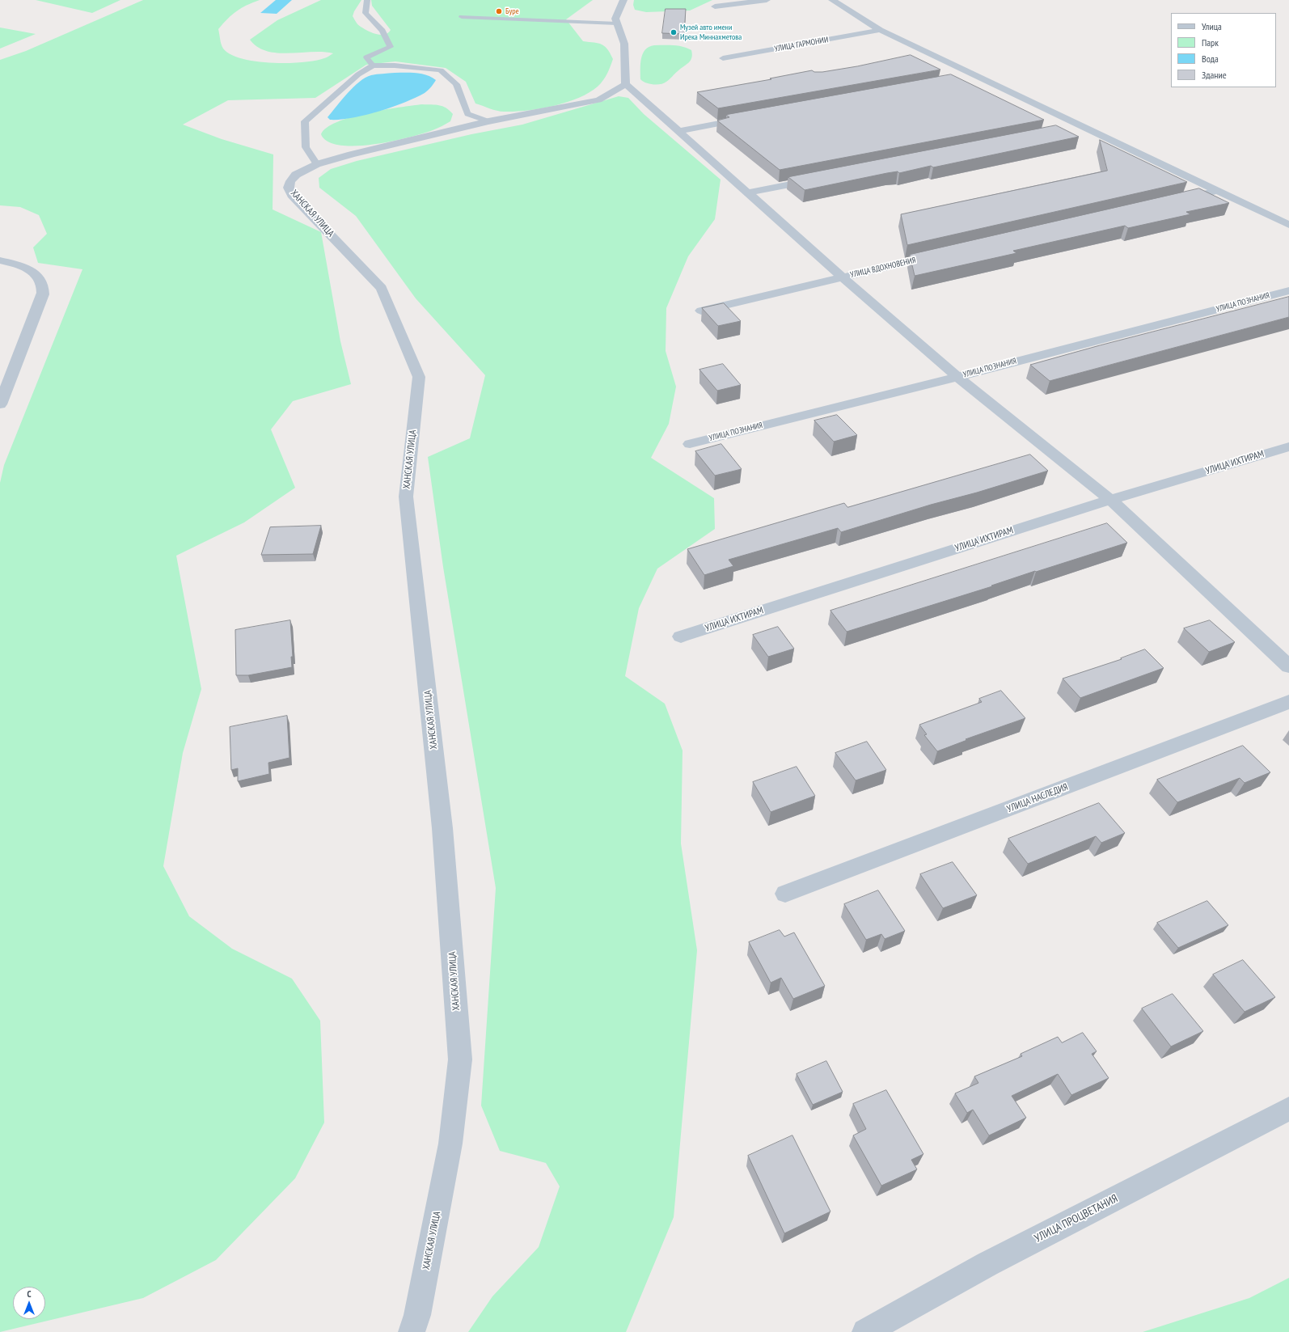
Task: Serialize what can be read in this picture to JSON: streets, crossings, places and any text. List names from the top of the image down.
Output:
{
  "streets": {
    "street": [
      "УЛИЦА ГАРМОНИИ",
      "ХАНСКАЯ УЛИЦА",
      "УЛИЦА ВДОХНОВЕНИЯ",
      "УЛИЦА ПОЗНАНИЯ",
      "УЛИЦА ИХТИРАМ",
      "УЛИЦА НАСЛЕДИЯ",
      "УЛИЦА ПРОЦВЕТАНИЯ"
    ]
  },
  "places": ["Буре", "Музей авто имени Ирека Миннахметова"],
  "legend": [
    "Улица",
    "Парк",
    "Вода",
    "Здание"
  ],
  "north": "top"
}
